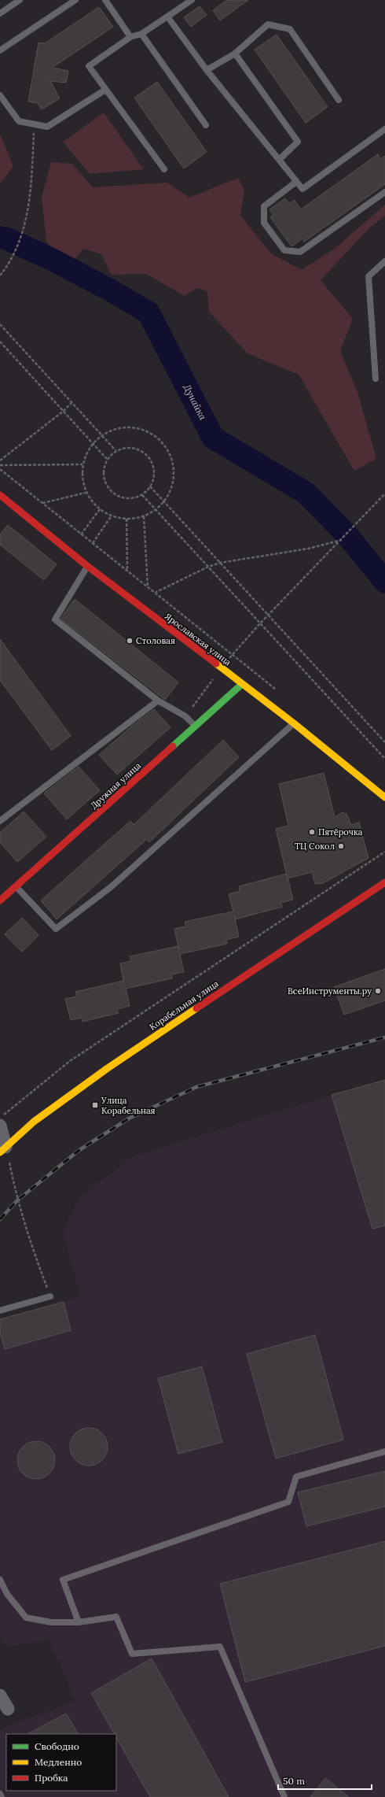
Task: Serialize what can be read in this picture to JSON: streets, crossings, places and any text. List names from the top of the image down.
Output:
{
  "streets": {
    "street": ["Ярославская улица", "Дружная улица", "Корабельная улица"]
  },
  "crossings": [
    ["Ярославская улица", "Дружная улица"]
  ],
  "water": ["Дунайка"],
  "places": {
    "other": [
      "Столовая",
      "Пятёрочка",
      "ТЦ Сокол",
      "ВсеИнструменты.ру"
    ],
    "transit": ["Улица Корабельная"]
  },
  "legend": ["Свободно", "Медленно", "Пробка"],
  "scale_bar": "50 m"
}
